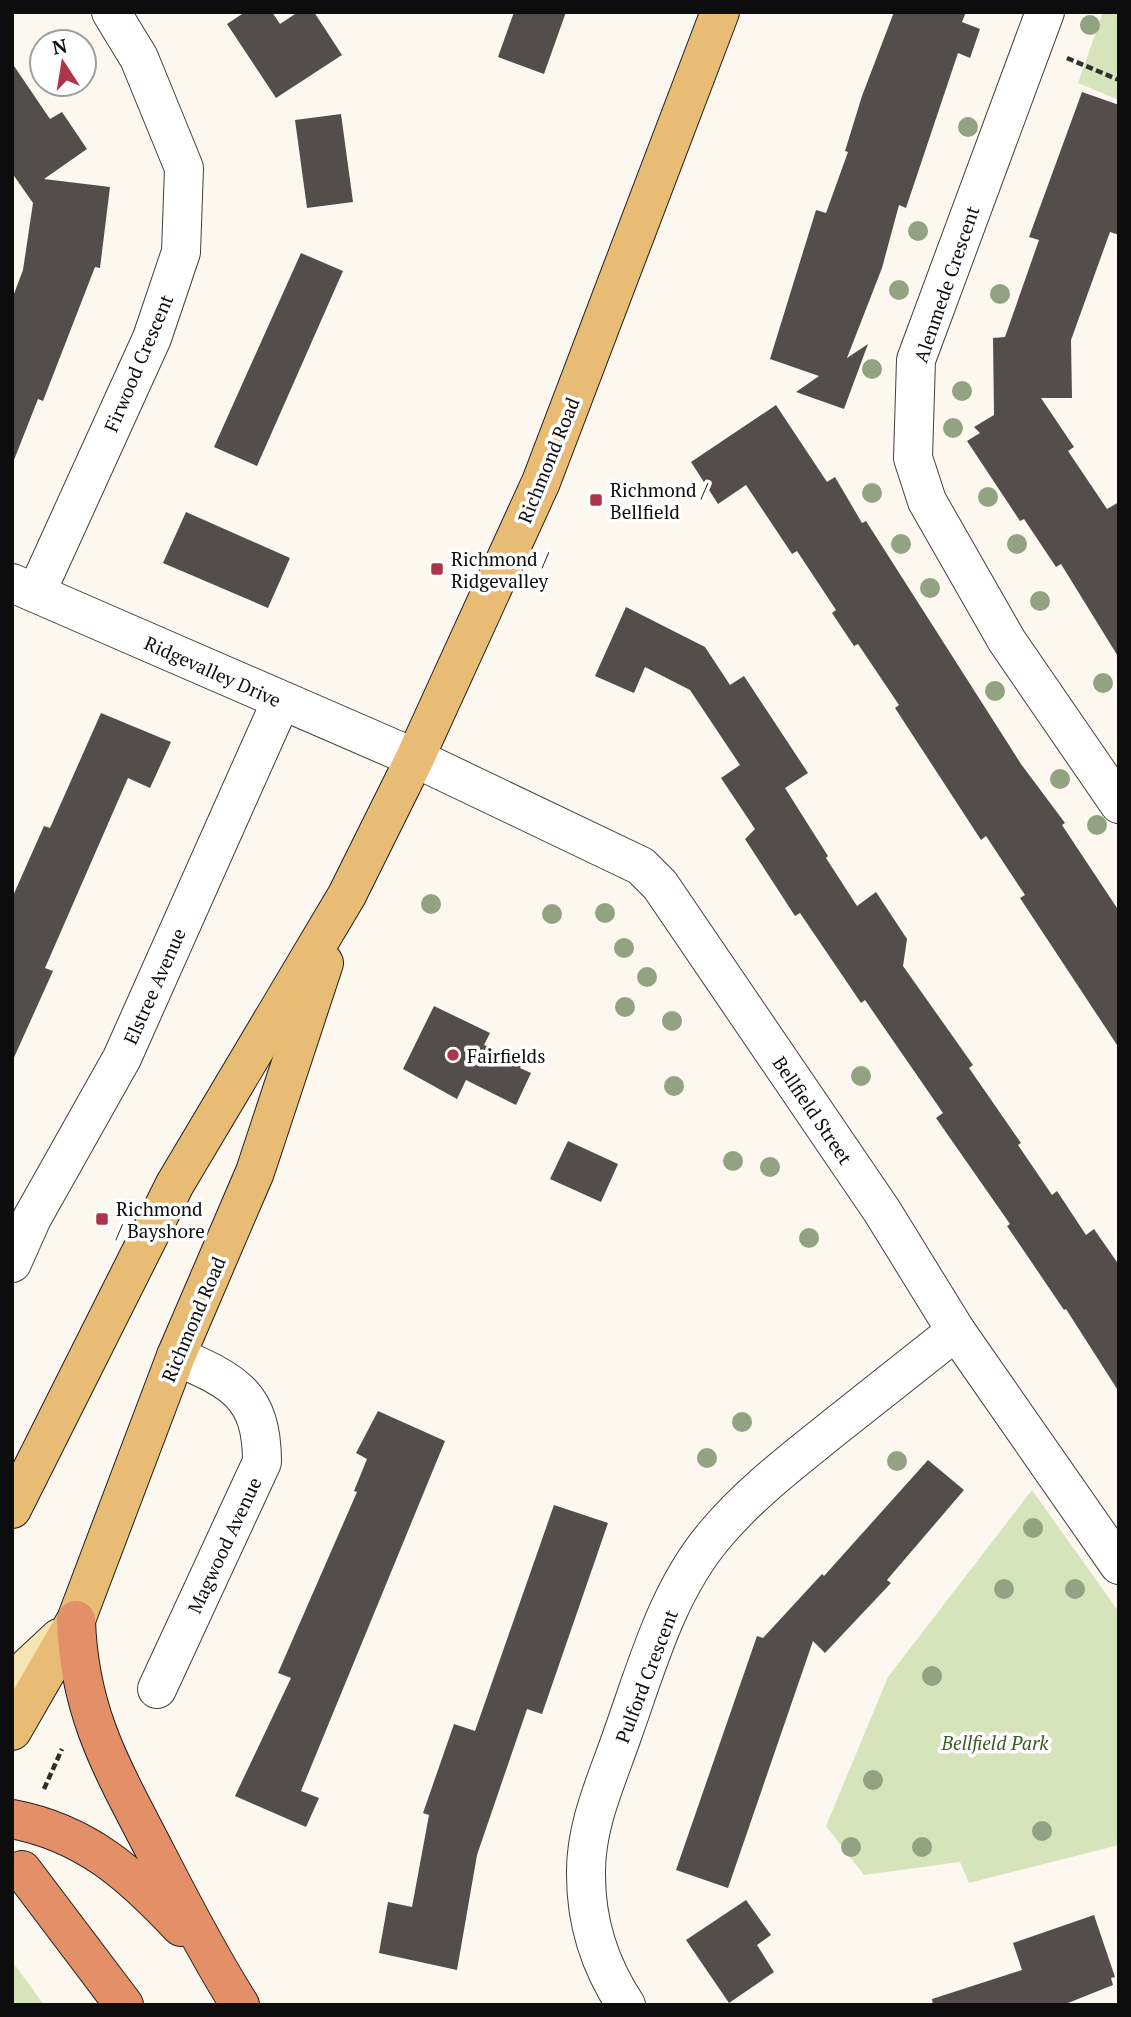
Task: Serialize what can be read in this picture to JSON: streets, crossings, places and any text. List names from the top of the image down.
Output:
{
  "streets": {
    "main road": ["Richmond Road"],
    "street": [
      "Alenmede Crescent",
      "Firwood Crescent",
      "Ridgevalley Drive",
      "Elstree Avenue",
      "Bellfield Street",
      "Magwood Avenue",
      "Pulford Crescent"
    ]
  },
  "crossings": [
    ["Firwood Crescent", "Ridgevalley Drive"],
    ["Richmond Road", "Ridgevalley Drive"],
    ["Richmond Road", "Bellfield Street"],
    ["Richmond Road", "Magwood Avenue"],
    ["Ridgevalley Drive", "Elstree Avenue"],
    ["Ridgevalley Drive", "Bellfield Street"],
    ["Bellfield Street", "Pulford Crescent"]
  ],
  "parks": ["Bellfield Park"],
  "places": {
    "transit": ["Richmond / Bellfield", "Richmond / Ridgevalley", "Richmond / Bayshore"],
    "other": ["Fairfields"]
  },
  "north": "top"
}
